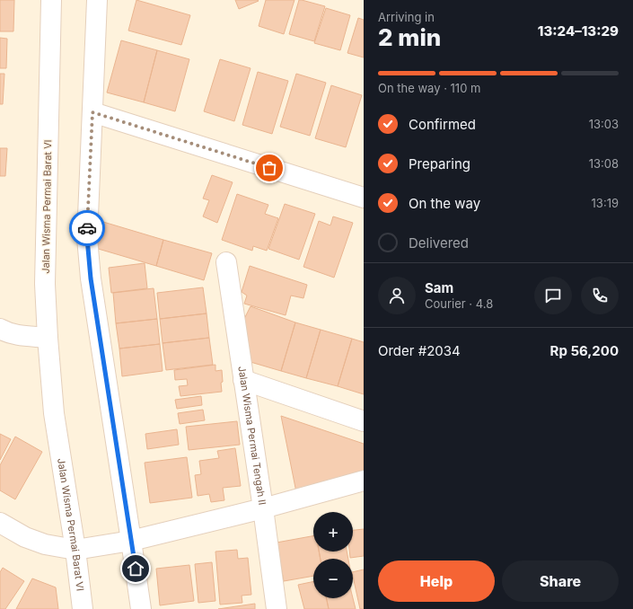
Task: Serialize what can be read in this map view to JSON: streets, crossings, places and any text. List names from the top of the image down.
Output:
{
  "streets": {
    "street": ["Jalan Wisma Permai Barat VI", "Jalan Wisma Permai Tengah II"]
  },
  "page": {
    "heading": ["2 min", "Arriving in", "13:24–13:29"],
    "panel": [
      "Sam",
      "Courier · 4.8",
      "Order #2034",
      "Rp 56,200"
    ],
    "bar": "On the way · 110 m",
    "list": [
      ["Confirmed", "13:03"],
      ["Preparing", "13:08"],
      ["On the way", "13:19"],
      "Delivered"
    ],
    "map_buttons": ["+", "−"],
    "buttons": ["Help", "Share"]
  }
}
